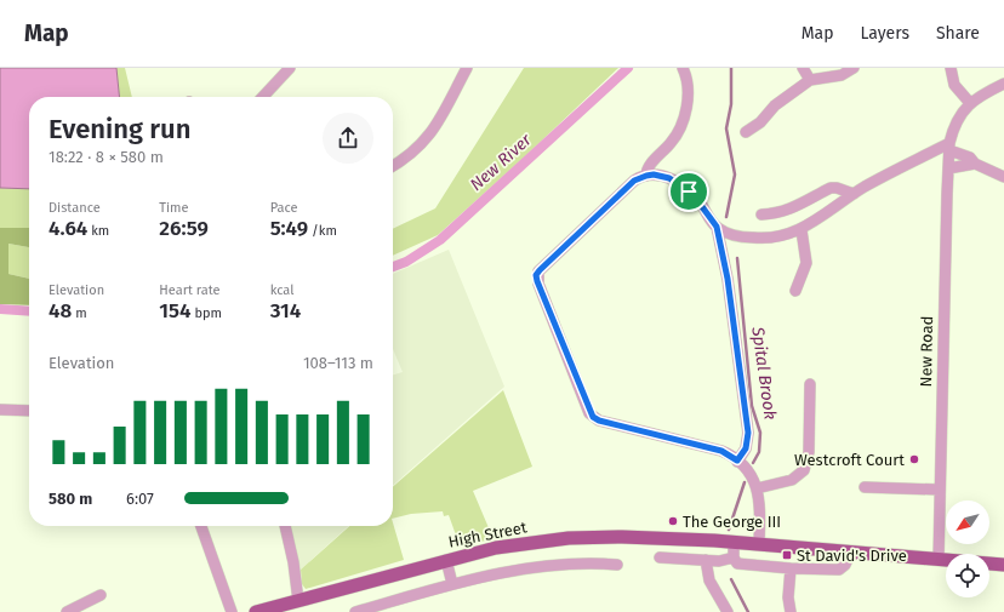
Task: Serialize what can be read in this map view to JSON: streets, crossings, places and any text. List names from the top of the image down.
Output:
{
  "streets": {
    "main road": ["High Street"],
    "street": ["New Road"]
  },
  "crossings": [
    ["New Road", "High Street"]
  ],
  "water": ["New River", "Spital Brook"],
  "places": {
    "other": ["Westcroft Court", "The George III"],
    "transit": ["St David's Drive"]
  },
  "north": "bottom left",
  "page": {
    "header": "Map",
    "nav": ["Map", "Layers", "Share"],
    "heading": ["Evening run", "18:22 · 8 × 580 m"],
    "stats": [
      ["Distance", "4.64 km"],
      ["Time", "26:59"],
      ["Pace", "5:49 /km"],
      ["Elevation", "48 m"],
      ["Heart rate", "154 bpm"],
      ["kcal", "314"]
    ],
    "chart": ["Elevation", "108–113 m"],
    "list": [
      {
        "name": "580 m",
        "note": "6:07"
      }
    ]
  }
}
